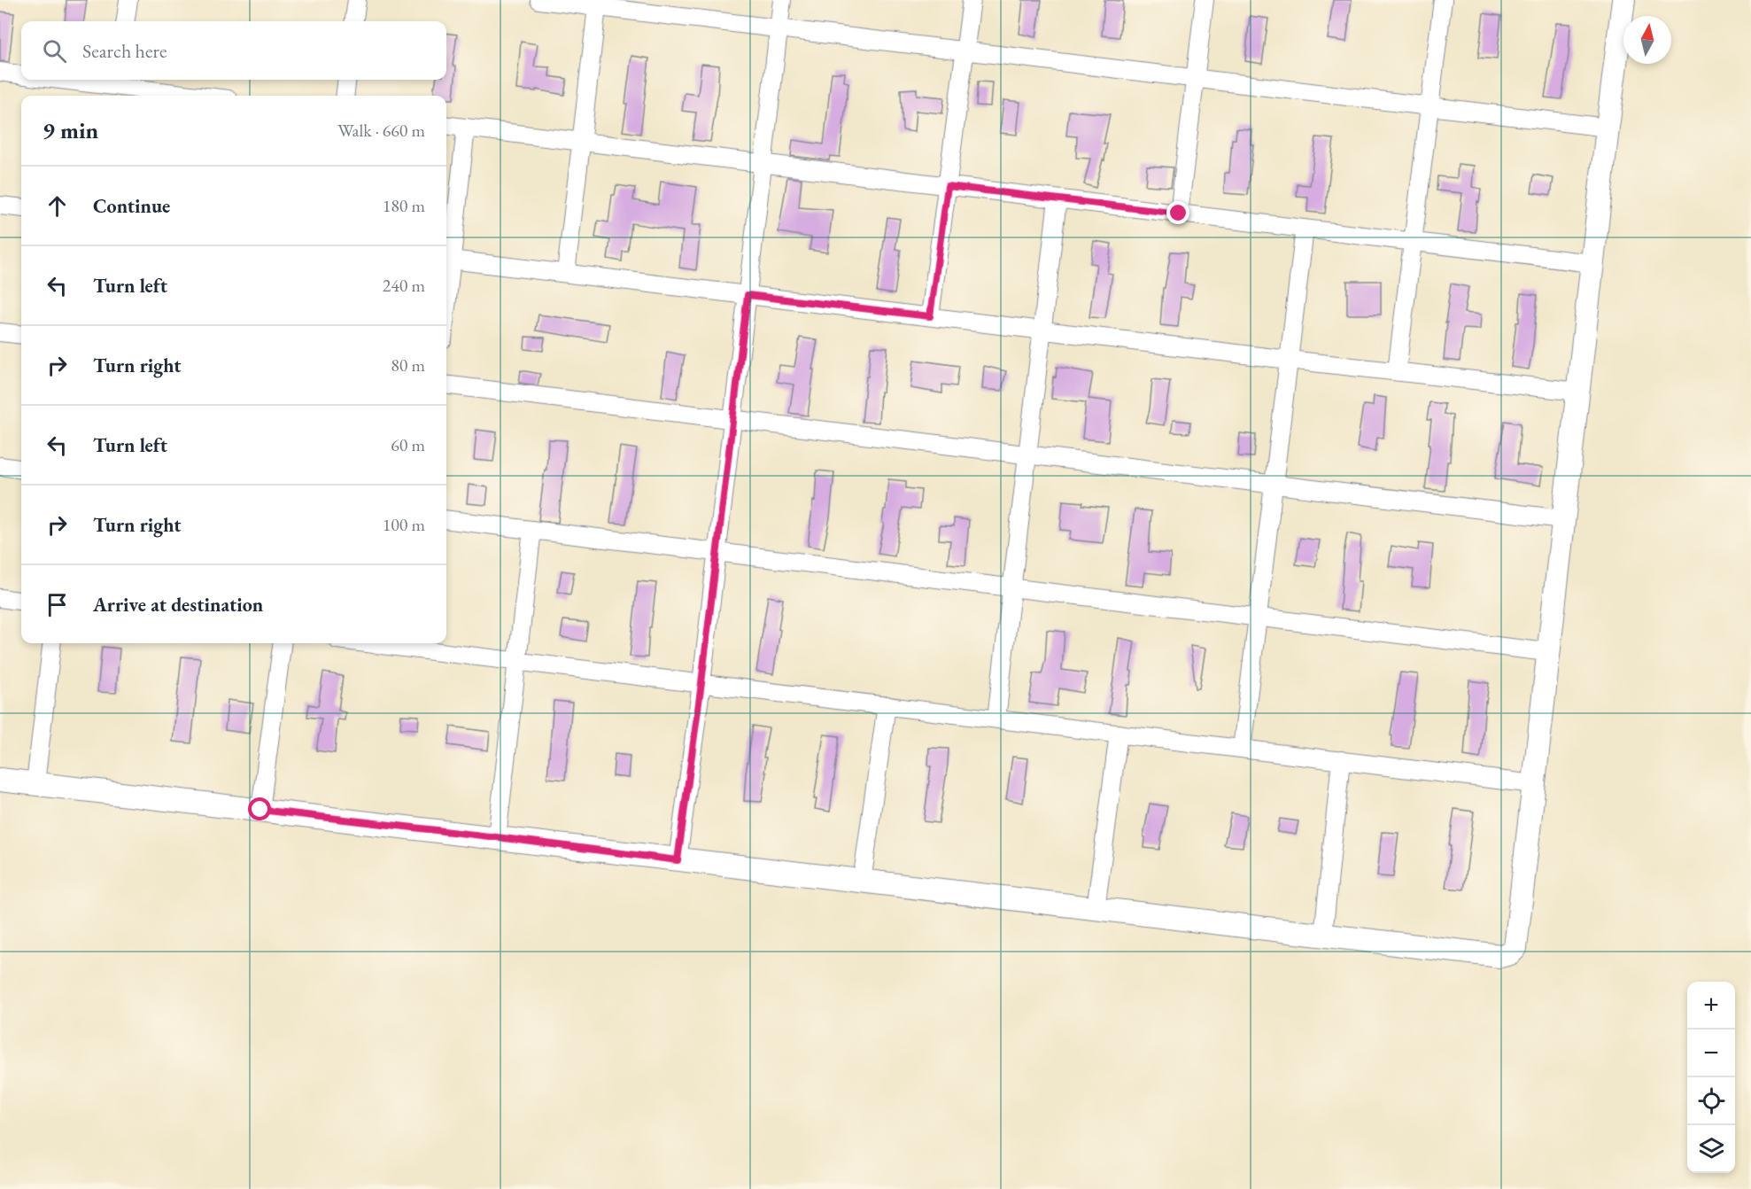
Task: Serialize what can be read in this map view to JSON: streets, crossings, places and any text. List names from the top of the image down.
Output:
{
  "north": "top",
  "page": {
    "search": "Search here",
    "heading": ["9 min", "Walk · 660 m"],
    "list": [
      ["Continue", "180 m"],
      ["Turn left", "240 m"],
      ["Turn right", "80 m"],
      ["Turn left", "60 m"],
      ["Turn right", "100 m"],
      "Arrive at destination"
    ],
    "map_buttons": ["+", "−"]
  }
}
